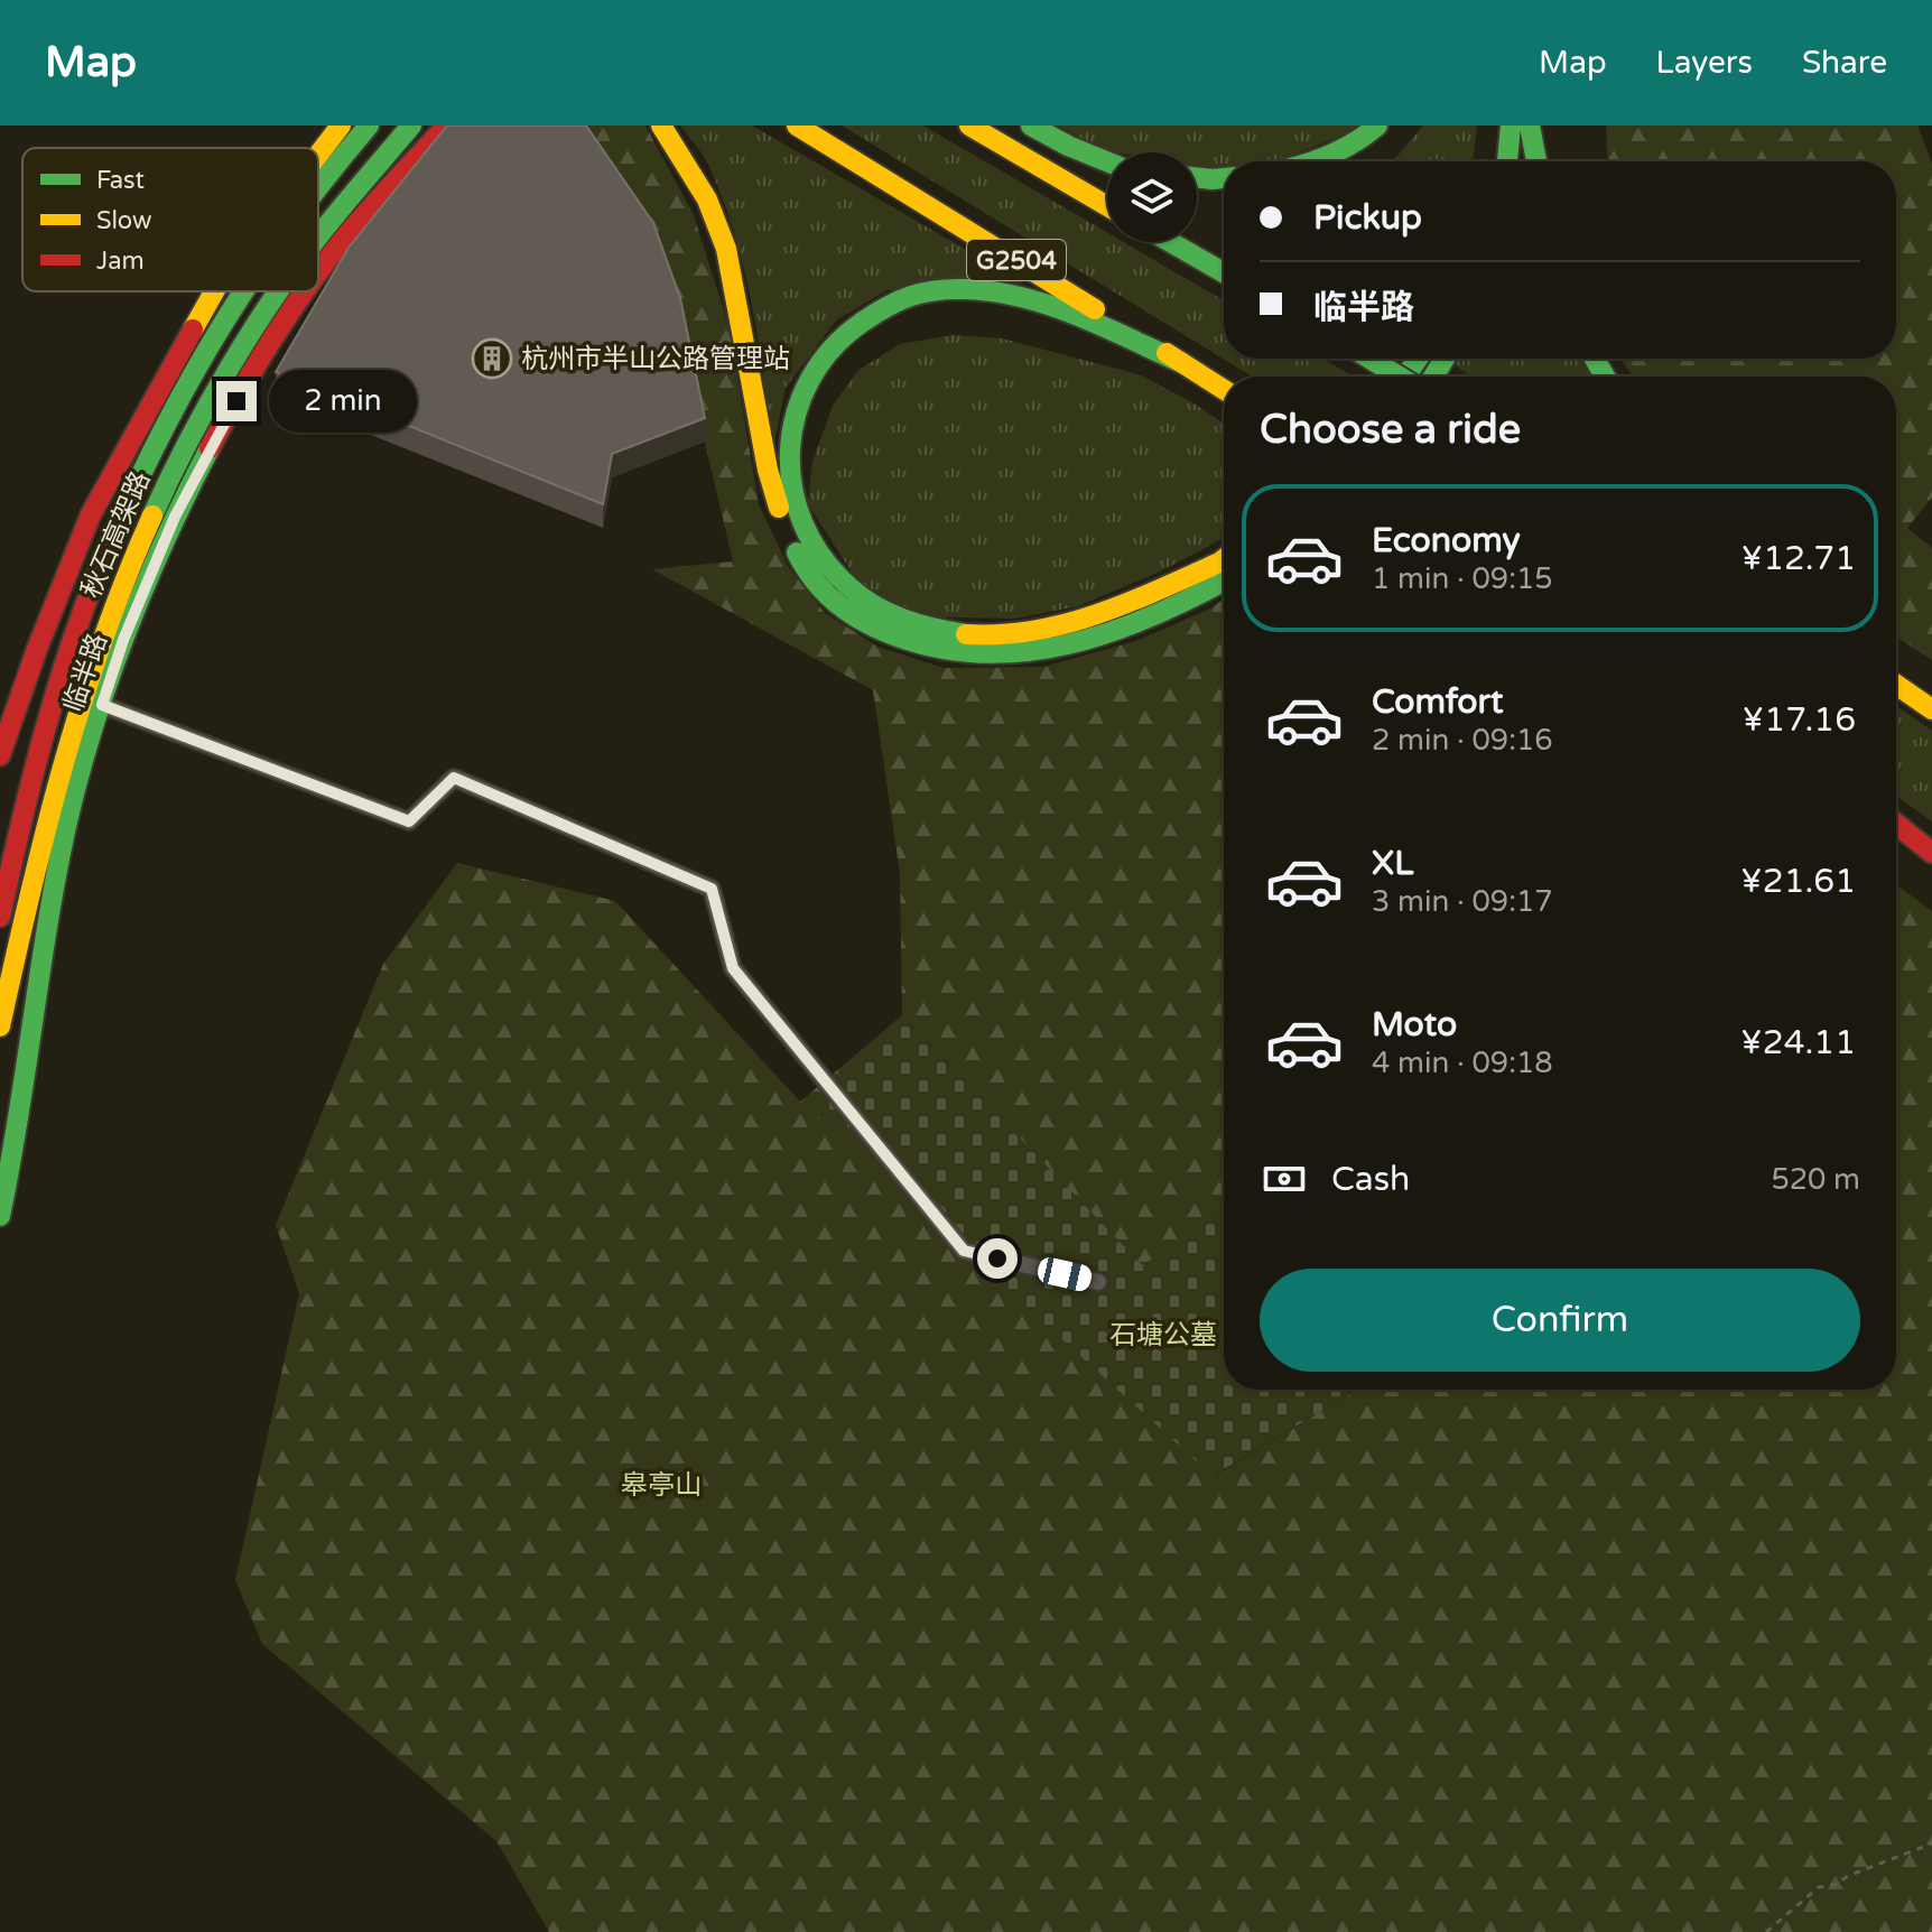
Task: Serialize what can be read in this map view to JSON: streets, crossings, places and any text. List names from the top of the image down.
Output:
{
  "streets": {
    "main road": ["G2504", "秋石高架路", "临半路"]
  },
  "parks": ["石塘公墓", "皋亭山"],
  "places": {
    "building": ["杭州市半山公路管理站"]
  },
  "legend": ["Fast", "Slow", "Jam"],
  "page": {
    "header": "Map",
    "nav": ["Map", "Layers", "Share"],
    "banner": ["Pickup", "临半路"],
    "bubble": "2 min",
    "heading": "Choose a ride",
    "list": [
      {
        "name": "Economy",
        "note": "1 min · 09:15",
        "value": "¥12.71"
      },
      {
        "name": "Comfort",
        "note": "2 min · 09:16",
        "value": "¥17.16"
      },
      {
        "name": "XL",
        "note": "3 min · 09:17",
        "value": "¥21.61"
      },
      {
        "name": "Moto",
        "note": "4 min · 09:18",
        "value": "¥24.11"
      }
    ],
    "pay": ["Cash", "520 m"],
    "buttons": "Confirm"
  }
}
